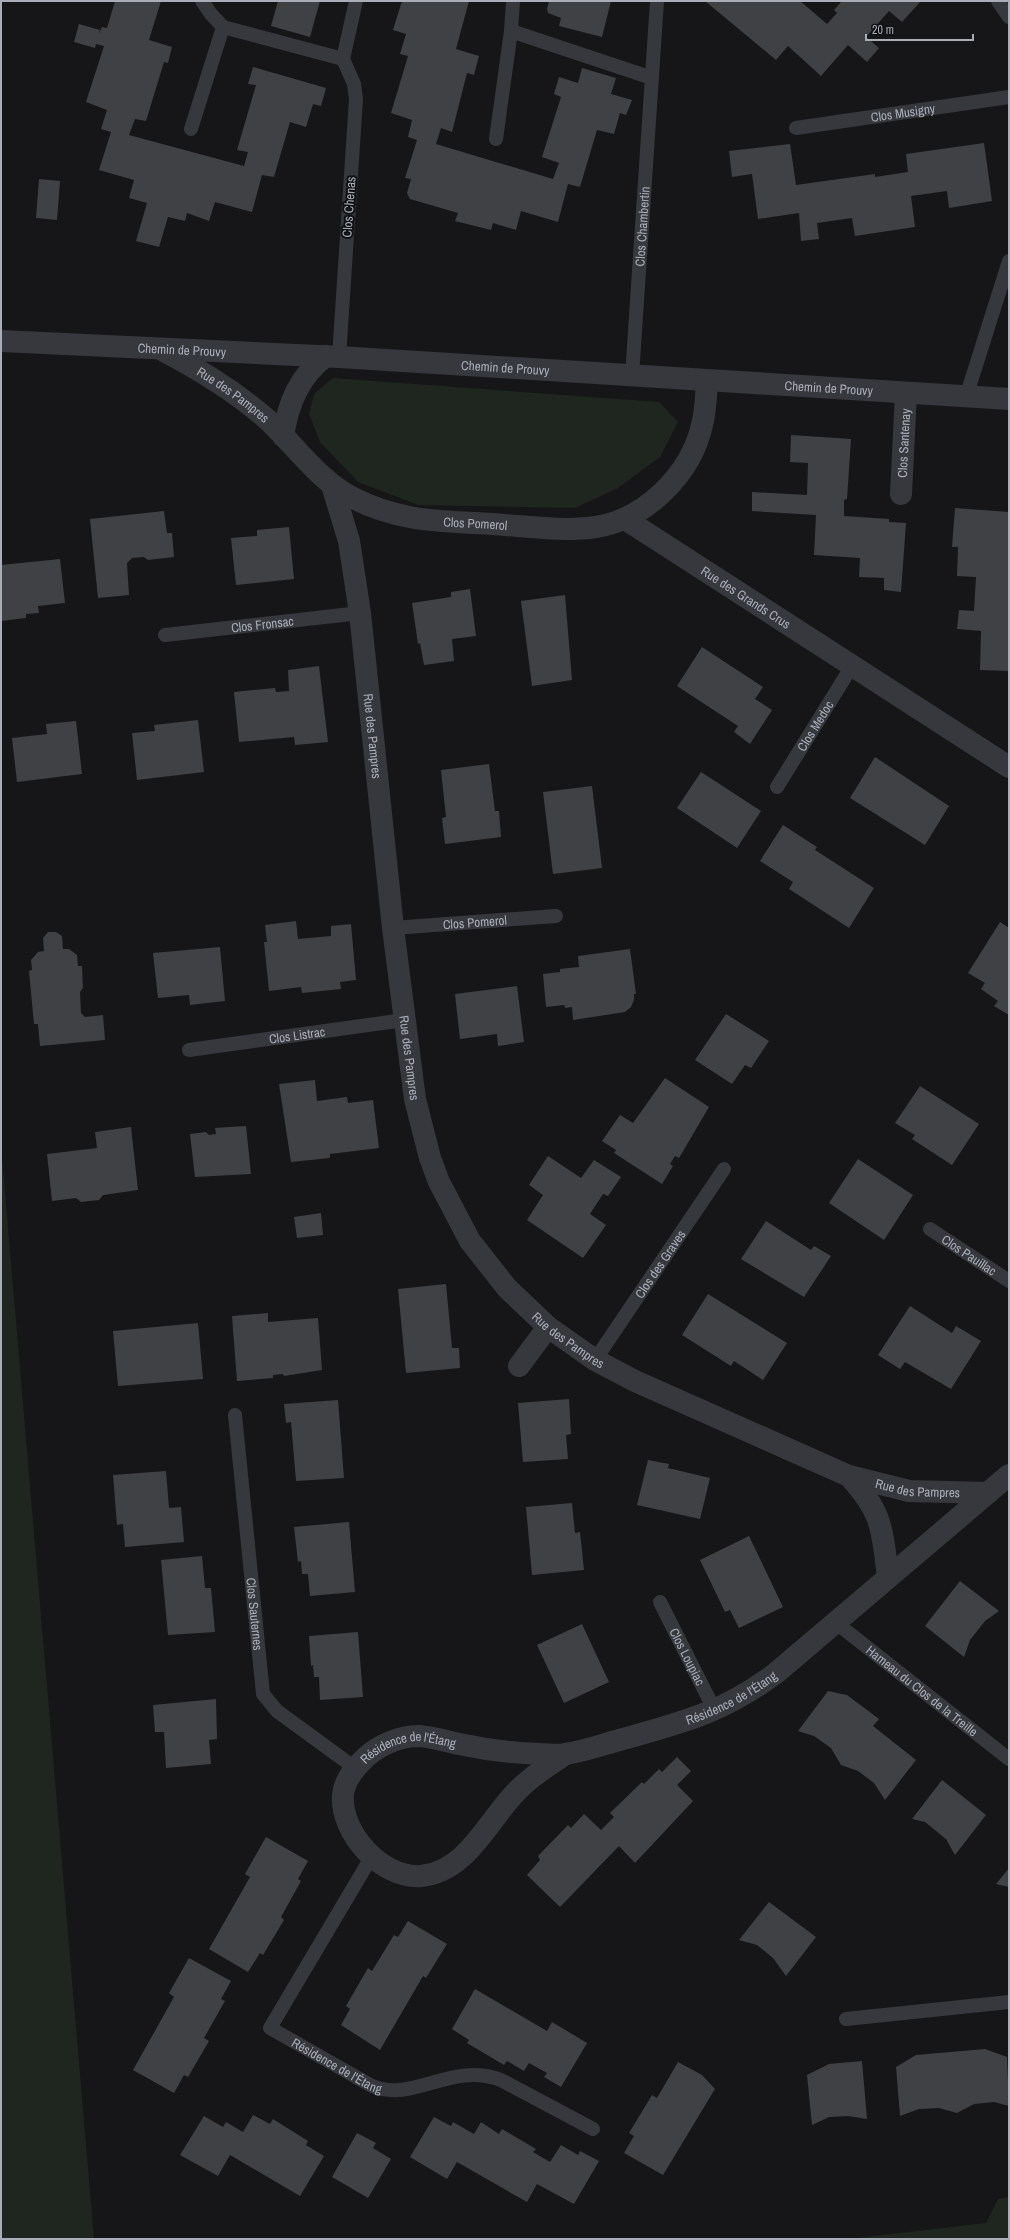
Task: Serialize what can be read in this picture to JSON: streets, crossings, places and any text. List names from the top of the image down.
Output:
{
  "streets": {
    "street": [
      "Chemin de Prouvy",
      "Rue des Pampres",
      "Clos Santenay",
      "Clos Pomerol",
      "Rue des Grands Crus",
      "Résidence de l'Étang"
    ],
    "lane": [
      "Clos Musigny",
      "Clos Chenas",
      "Clos Chambertin",
      "Clos Fronsac",
      "Clos Medoc",
      "Clos Listrac",
      "Clos Pauillac",
      "Clos des Graves",
      "Clos Sauternes",
      "Clos Loupiac",
      "Hameau du Clos de la Treille"
    ]
  },
  "crossings": [
    ["Clos Chenas", "Chemin de Prouvy"],
    ["Clos Chenas", "Rue des Pampres"],
    ["Clos Chambertin", "Chemin de Prouvy"],
    ["Chemin de Prouvy", "Rue des Pampres"],
    ["Chemin de Prouvy", "Clos Santenay"],
    ["Rue des Pampres", "Clos Pomerol"],
    ["Rue des Pampres", "Clos Fronsac"],
    ["Rue des Pampres", "Clos Listrac"],
    ["Rue des Pampres", "Clos des Graves"],
    ["Rue des Pampres", "Hameau du Clos de la Treille"],
    ["Rue des Pampres", "Résidence de l'Étang"],
    ["Clos Pomerol", "Rue des Grands Crus"],
    ["Rue des Grands Crus", "Clos Medoc"],
    ["Clos Sauternes", "Résidence de l'Étang"],
    ["Clos Loupiac", "Résidence de l'Étang"],
    ["Hameau du Clos de la Treille", "Résidence de l'Étang"]
  ],
  "scale_bar": "20 m"
}
